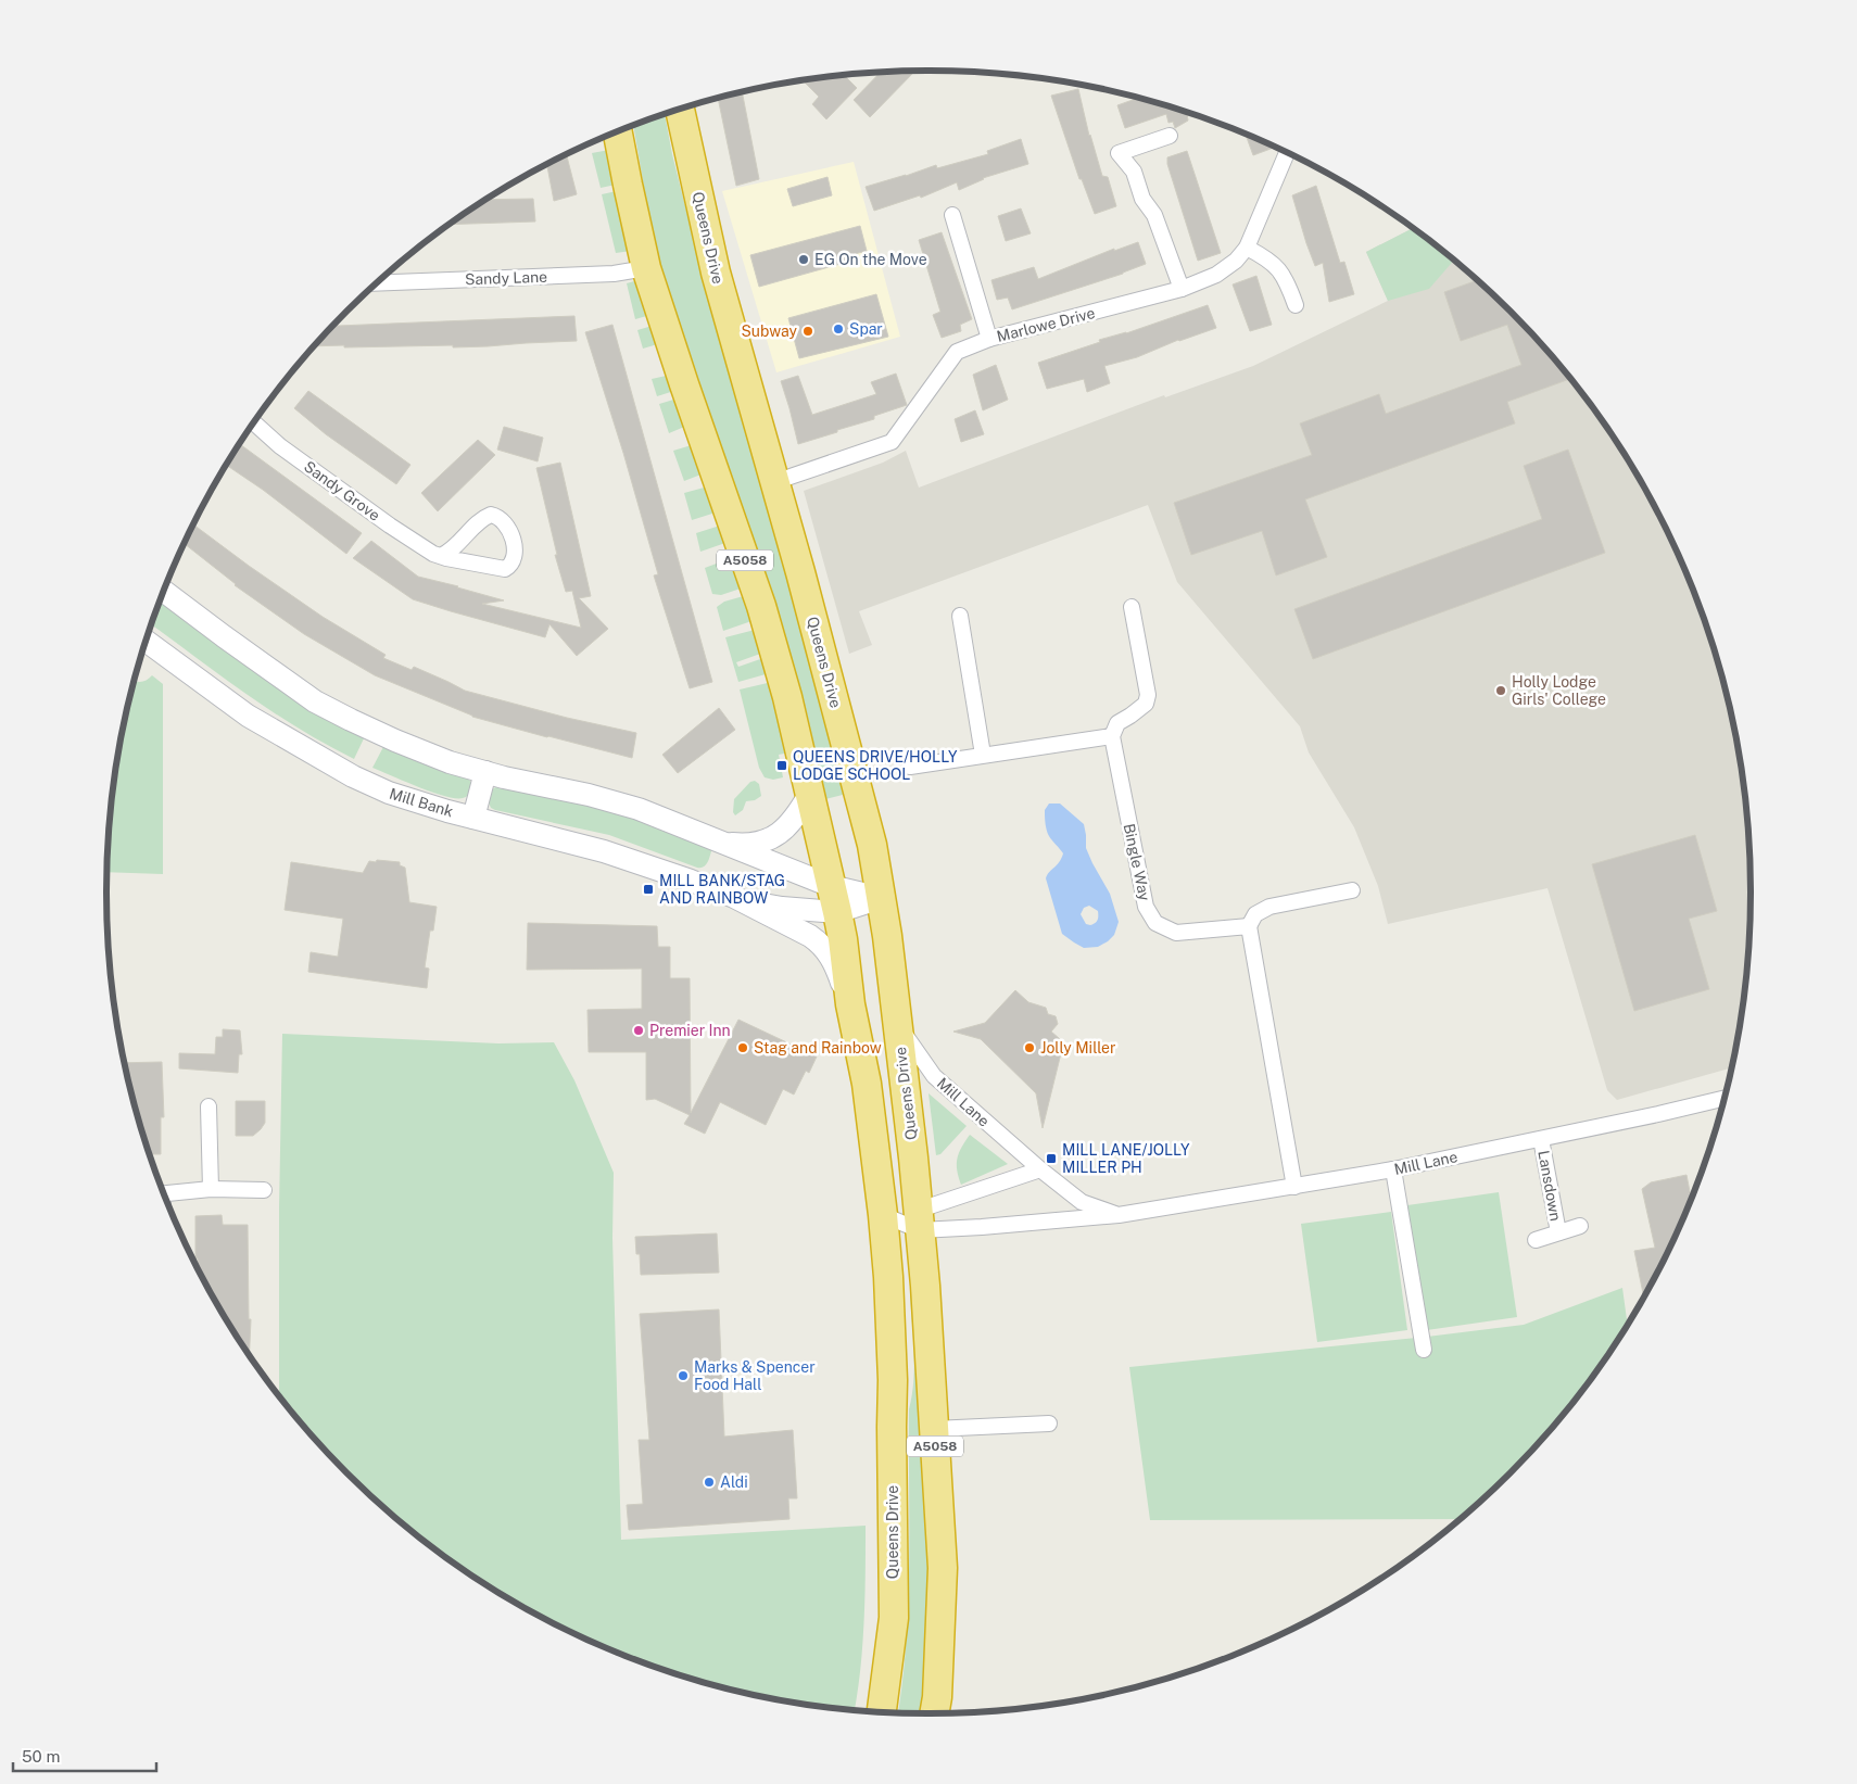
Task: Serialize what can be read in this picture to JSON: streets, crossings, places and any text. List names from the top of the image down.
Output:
{
  "streets": {
    "highway": ["Queens Drive", "A5058"],
    "street": [
      "Sandy Lane",
      "Marlowe Drive",
      "Sandy Grove",
      "Mill Bank",
      "Bingle Way",
      "Mill Lane",
      "Lansdown"
    ]
  },
  "crossings": [
    ["Queens Drive", "Sandy Lane"],
    ["Queens Drive", "Marlowe Drive"],
    ["Queens Drive", "Mill Bank"],
    ["Queens Drive", "Mill Lane"],
    ["Mill Lane", "Lansdown"]
  ],
  "places": {
    "other": [
      "EG On the Move",
      "Spar",
      "Subway",
      "Holly Lodge Girls' College",
      "Premier Inn",
      "Stag and Rainbow",
      "Jolly Miller",
      "Marks & Spencer Food Hall",
      "Aldi"
    ],
    "transit": ["QUEENS DRIVE/HOLLY LODGE SCHOOL", "MILL BANK/STAG AND RAINBOW", "MILL LANE/JOLLY MILLER PH"]
  },
  "scale_bar": "50 m"
}
